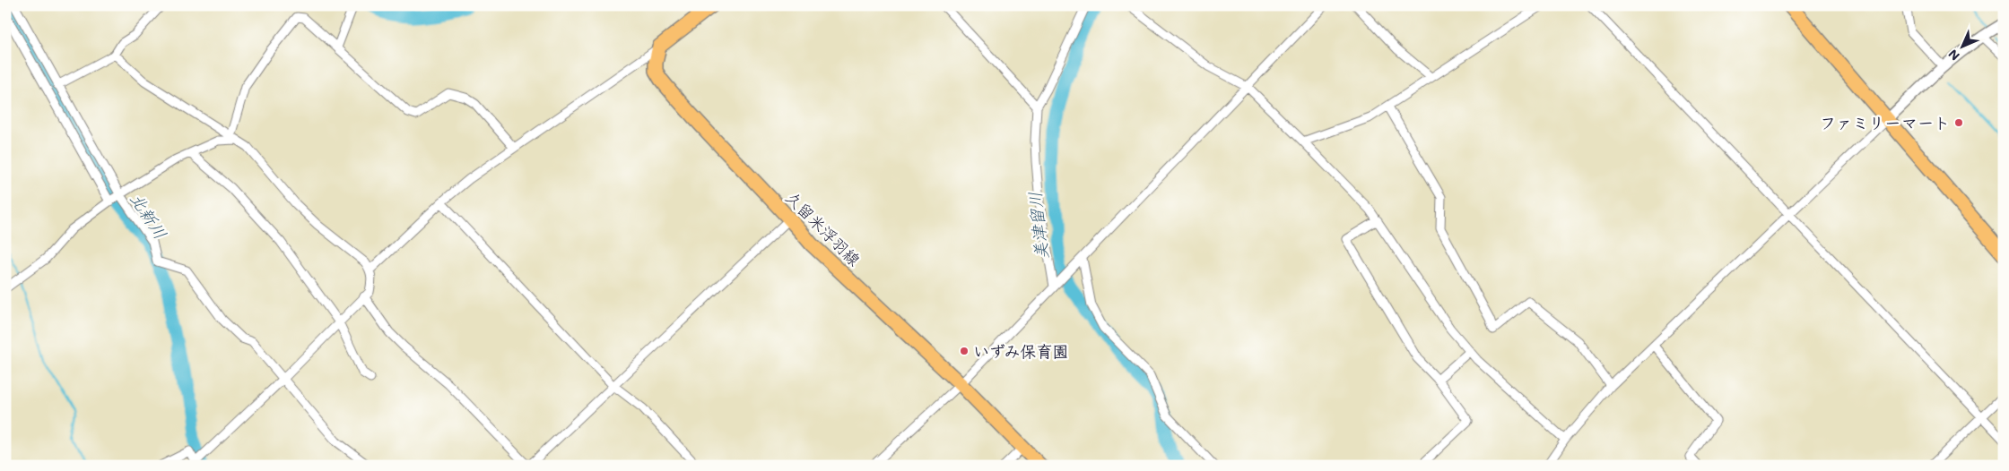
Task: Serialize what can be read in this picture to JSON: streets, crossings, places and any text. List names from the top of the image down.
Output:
{
  "streets": {
    "main road": ["久留米浮羽線"]
  },
  "water": ["北新川", "美津留川"],
  "places": ["ファミリーマート", "いずみ保育園"],
  "north": "bottom left"
}
